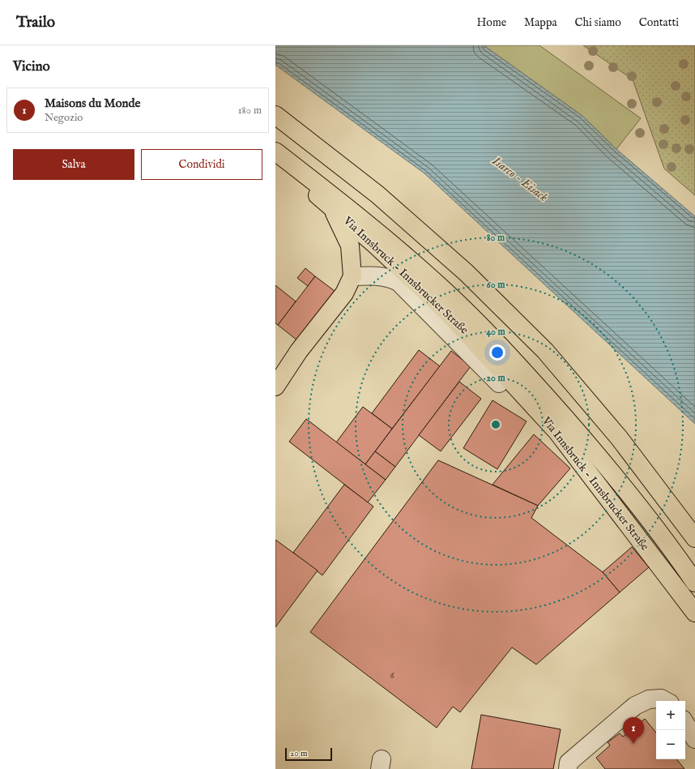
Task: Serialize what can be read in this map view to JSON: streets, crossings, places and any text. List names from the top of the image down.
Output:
{
  "streets": {
    "main road": ["Via Innsbruck - Innsbrucker Straße"]
  },
  "water": ["Isarco - Eisack"],
  "house_numbers": ["6"],
  "scale_bar": "20 m",
  "page": {
    "header": "Trailo",
    "nav": [
      "Home",
      "Mappa",
      "Chi siamo",
      "Contatti"
    ],
    "heading": "Vicino",
    "list": [
      {
        "mark": "1",
        "name": "Maisons du Monde",
        "note": "Negozio",
        "value": "180 m"
      }
    ],
    "buttons": ["Salva", "Condividi"],
    "map_buttons": ["+", "−"],
    "pins": "1",
    "scale": "20 m"
  },
  "rings": [
    "80 m",
    "60 m",
    "40 m",
    "20 m"
  ]
}
